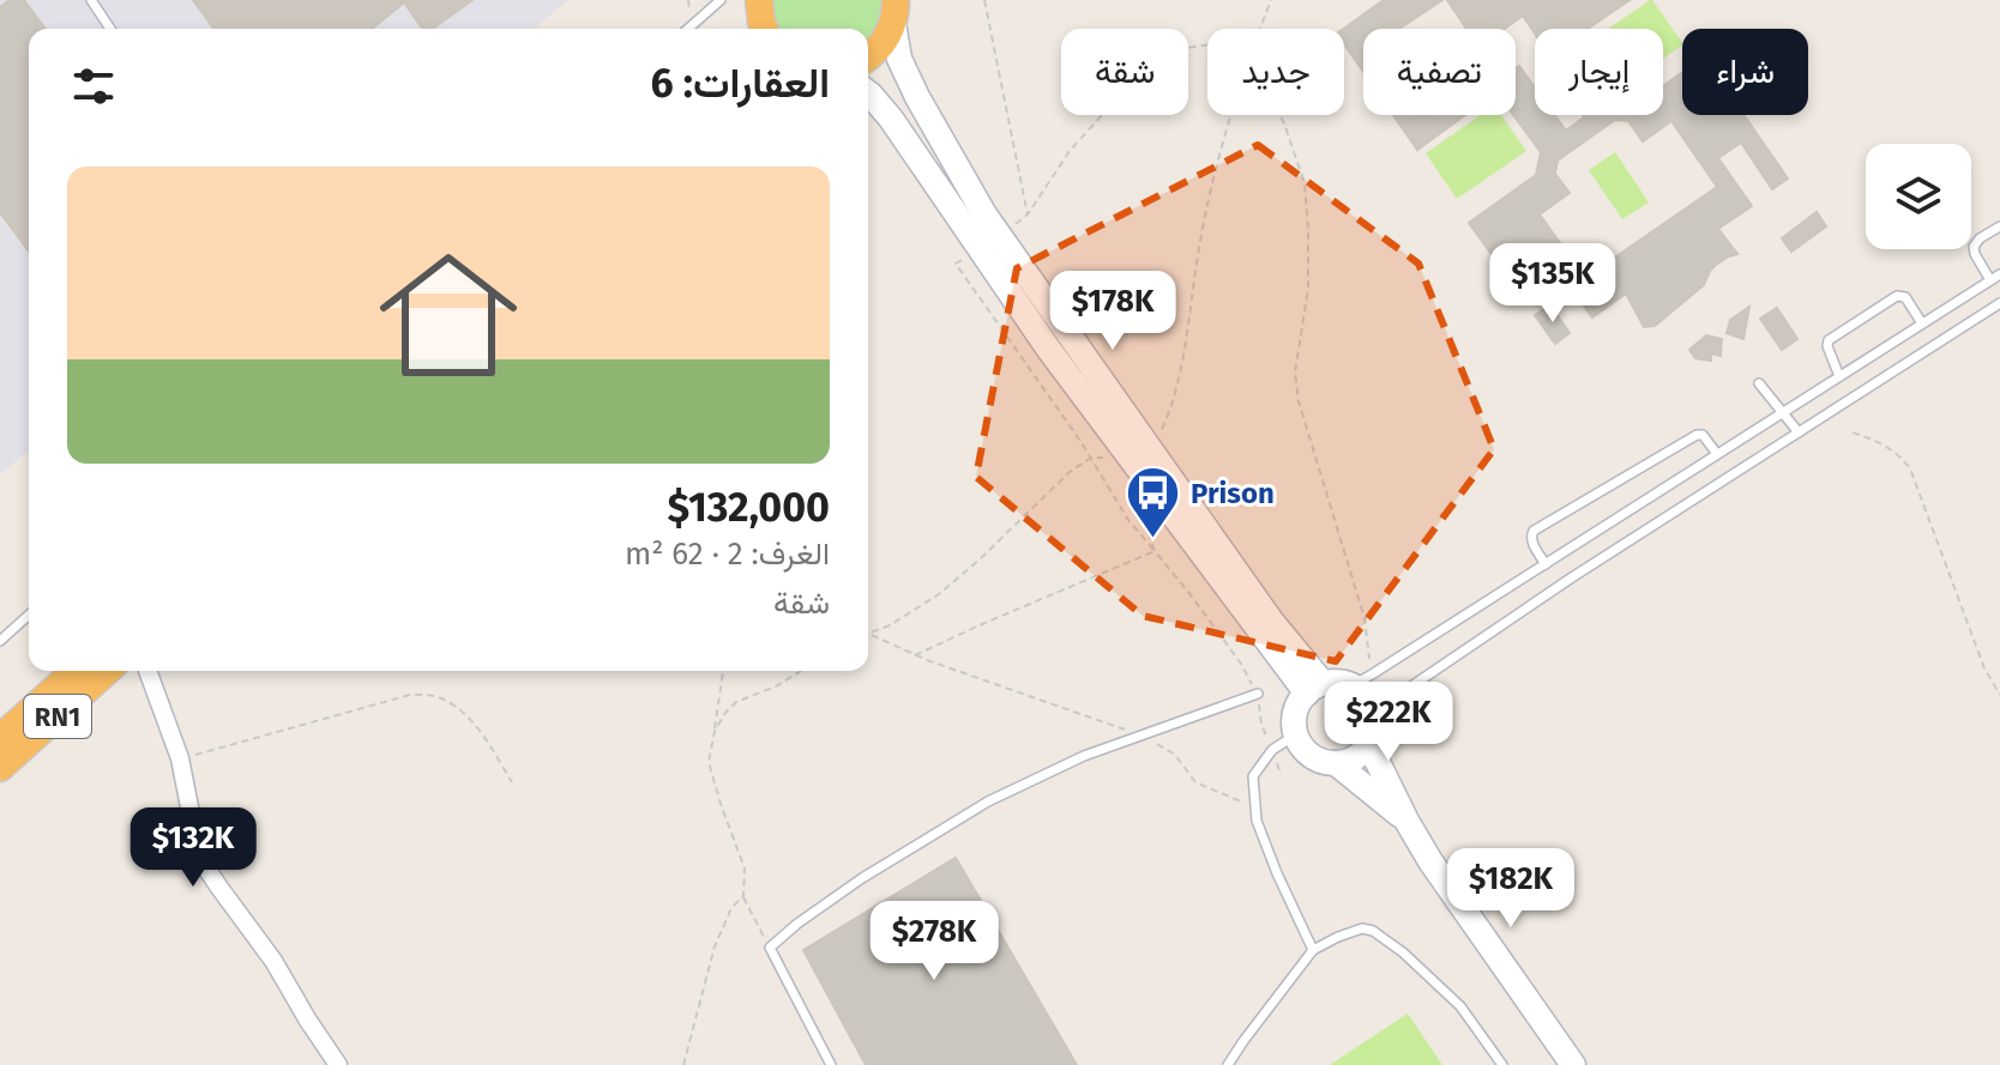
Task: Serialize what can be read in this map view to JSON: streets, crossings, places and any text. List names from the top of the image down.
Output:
{
  "streets": {
    "highway": ["RN1"]
  },
  "places": {
    "bus stop": ["Prison"]
  },
  "page": {
    "chip": [
      "شراء",
      "إيجار",
      "تصفية",
      "جديد",
      "شقة"
    ],
    "heading": "العقارات: 6",
    "list": [
      {
        "name": "$132,000",
        "note": "الغرف: 2 · 62 m² · شقة"
      }
    ],
    "price": [
      "$135K",
      "$178K",
      "$222K",
      "$132K",
      "$182K",
      "$278K"
    ]
  }
}
